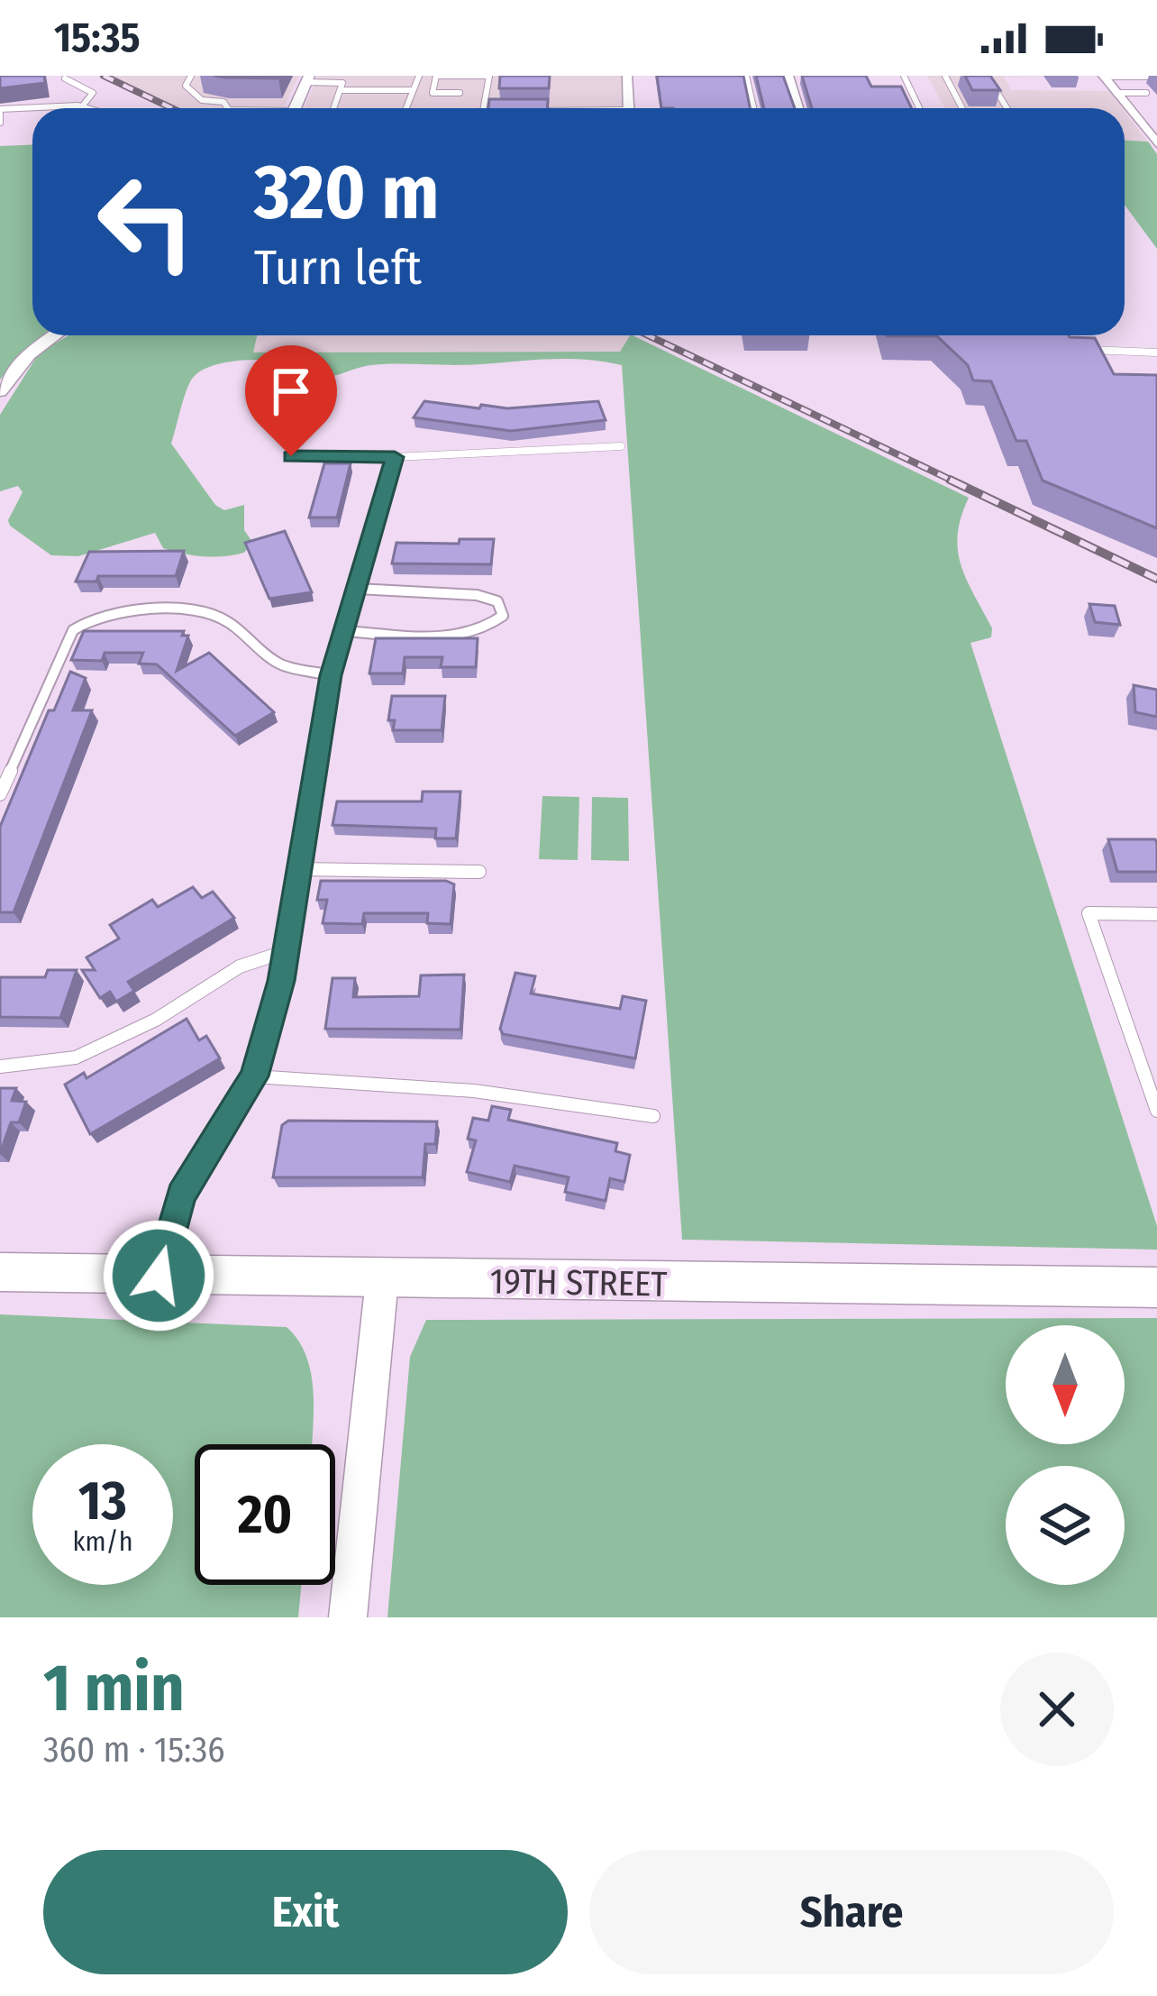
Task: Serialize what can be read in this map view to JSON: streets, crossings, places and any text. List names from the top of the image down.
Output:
{
  "streets": {
    "main road": ["19TH STREET"]
  },
  "north": "bottom",
  "page": {
    "status": "15:35",
    "turn": ["320 m", "Turn left"],
    "speed": "13 km/h",
    "limit": "20",
    "heading": ["1 min", "360 m · 15:36"],
    "buttons": ["Exit", "Share"]
  }
}
